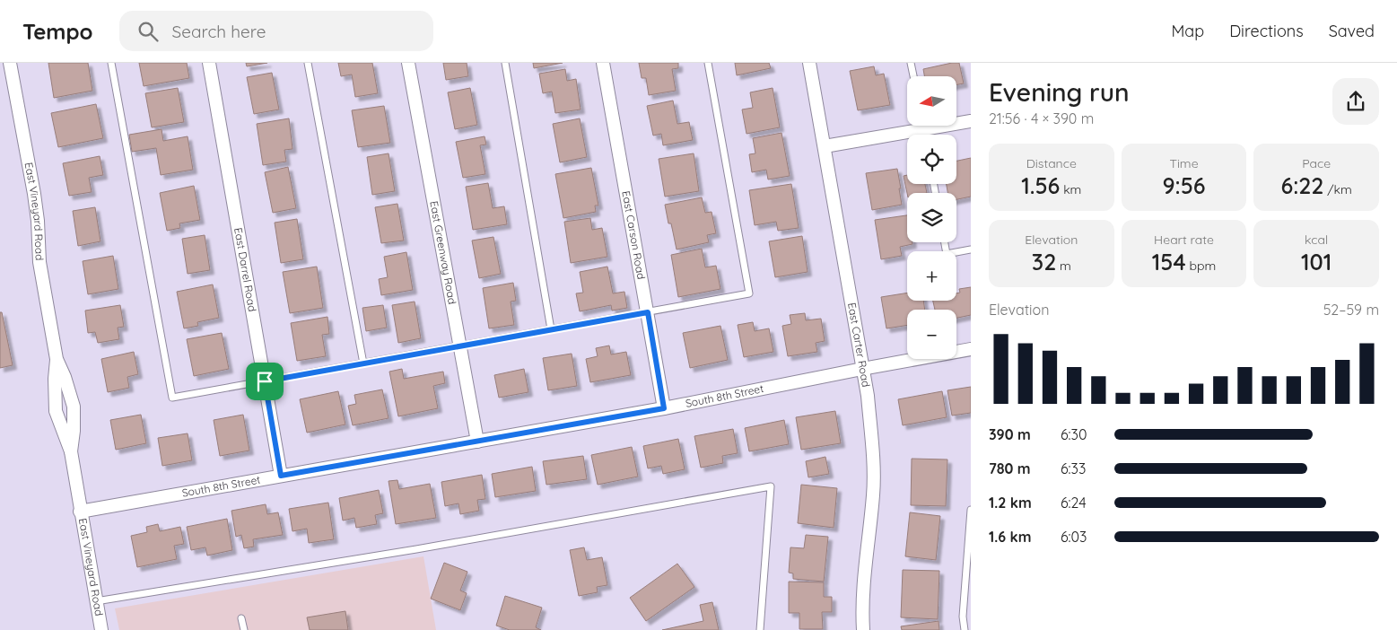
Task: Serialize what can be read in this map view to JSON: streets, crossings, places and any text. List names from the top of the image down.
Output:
{
  "streets": {
    "street": [
      "East Vineyard Road",
      "East Carson Road",
      "East Greenway Road",
      "East Darrel Road",
      "East Carter Road",
      "South 8th Street"
    ]
  },
  "crossings": [
    ["East Vineyard Road", "South 8th Street"],
    ["East Carson Road", "South 8th Street"],
    ["East Greenway Road", "South 8th Street"],
    ["East Darrel Road", "South 8th Street"],
    ["East Carter Road", "South 8th Street"]
  ],
  "north": "left",
  "page": {
    "header": "Tempo",
    "search": "Search here",
    "nav": ["Map", "Directions", "Saved"],
    "heading": ["Evening run", "21:56 · 4 × 390 m"],
    "map_buttons": ["+", "−"],
    "stats": [
      ["Distance", "1.56 km"],
      ["Time", "9:56"],
      ["Pace", "6:22 /km"],
      ["Elevation", "32 m"],
      ["Heart rate", "154 bpm"],
      ["kcal", "101"]
    ],
    "chart": ["Elevation", "52–59 m"],
    "list": [
      {
        "name": "390 m",
        "note": "6:30"
      },
      {
        "name": "780 m",
        "note": "6:33"
      },
      {
        "name": "1.2 km",
        "note": "6:24"
      },
      {
        "name": "1.6 km",
        "note": "6:03"
      }
    ]
  }
}
